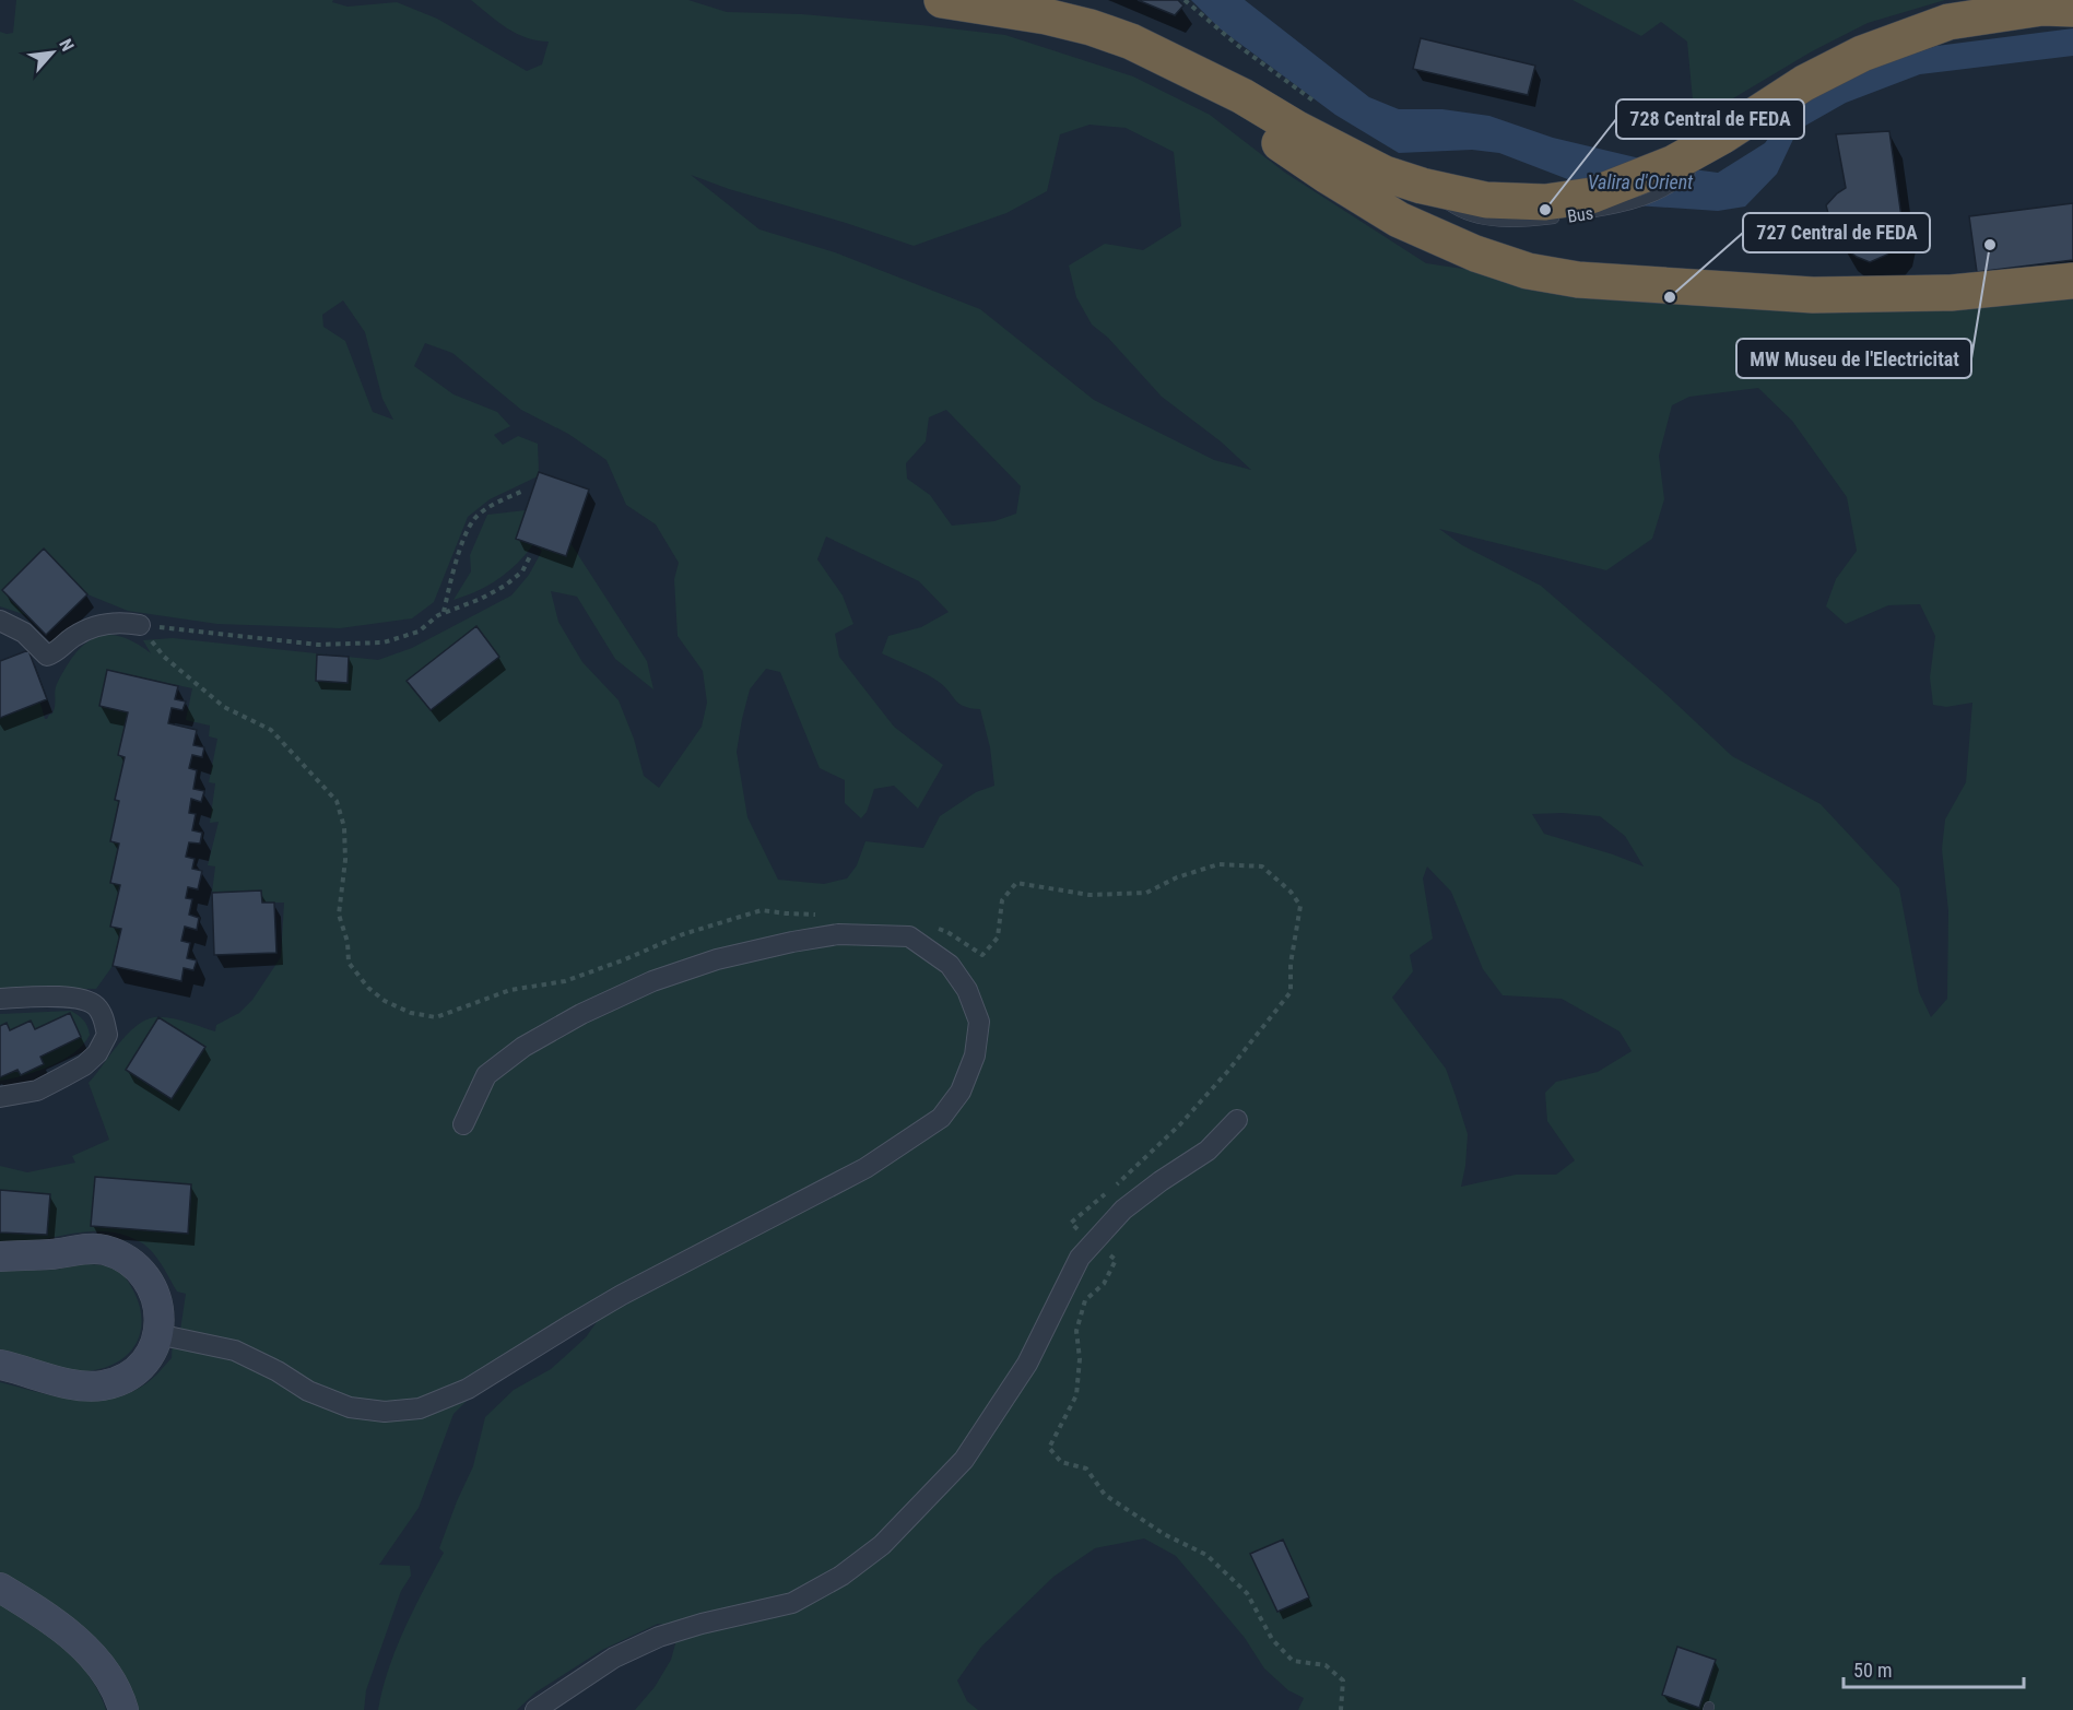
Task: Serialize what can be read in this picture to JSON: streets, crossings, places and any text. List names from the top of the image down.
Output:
{
  "streets": {
    "lane": ["Bus"]
  },
  "water": ["Valira d'Orient"],
  "places": ["728 Central de FEDA", "MW Museu de l'Electricitat", "727 Central de FEDA"],
  "scale_bar": "50 m",
  "north": "top right"
}
